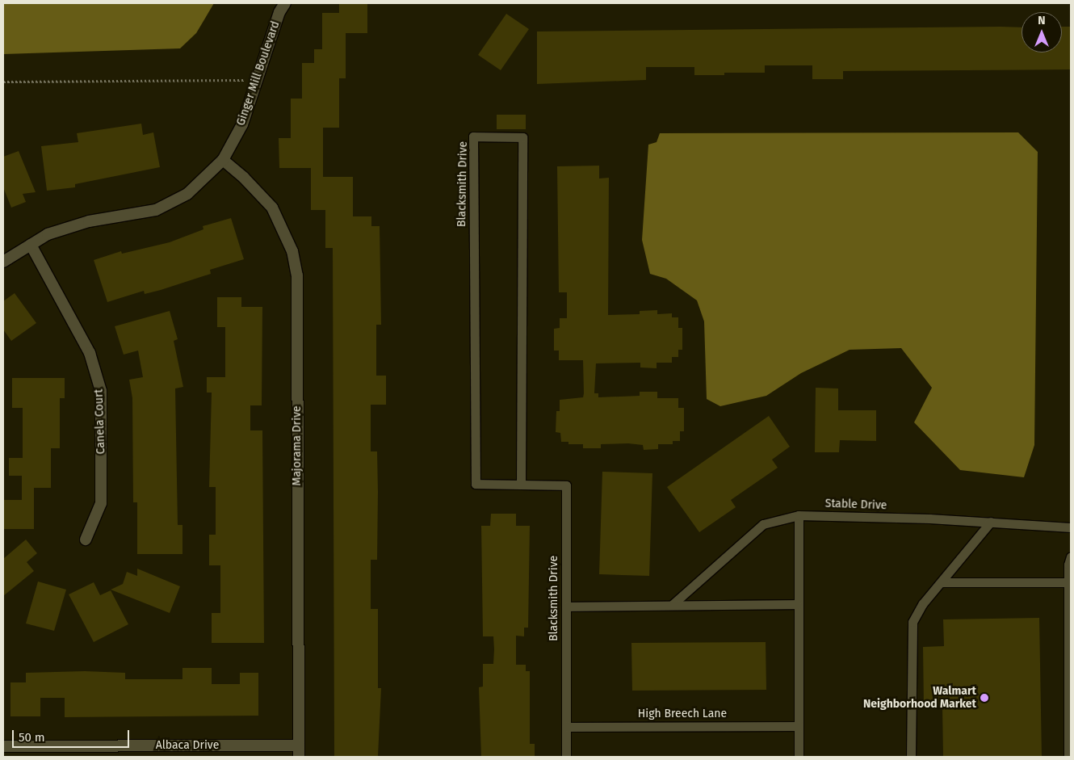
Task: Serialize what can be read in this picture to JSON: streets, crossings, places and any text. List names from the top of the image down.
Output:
{
  "streets": {
    "street": [
      "Ginger Mill Boulevard",
      "Canela Court",
      "Majorama Drive",
      "Albaca Drive"
    ],
    "lane": ["Blacksmith Drive", "Stable Drive", "High Breech Lane"]
  },
  "crossings": [
    ["Ginger Mill Boulevard", "Canela Court"],
    ["Ginger Mill Boulevard", "Majorama Drive"],
    ["Blacksmith Drive", "High Breech Lane"],
    ["Majorama Drive", "Albaca Drive"]
  ],
  "places": ["Walmart Neighborhood Market"],
  "scale_bar": "50 m",
  "north": "top"
}
